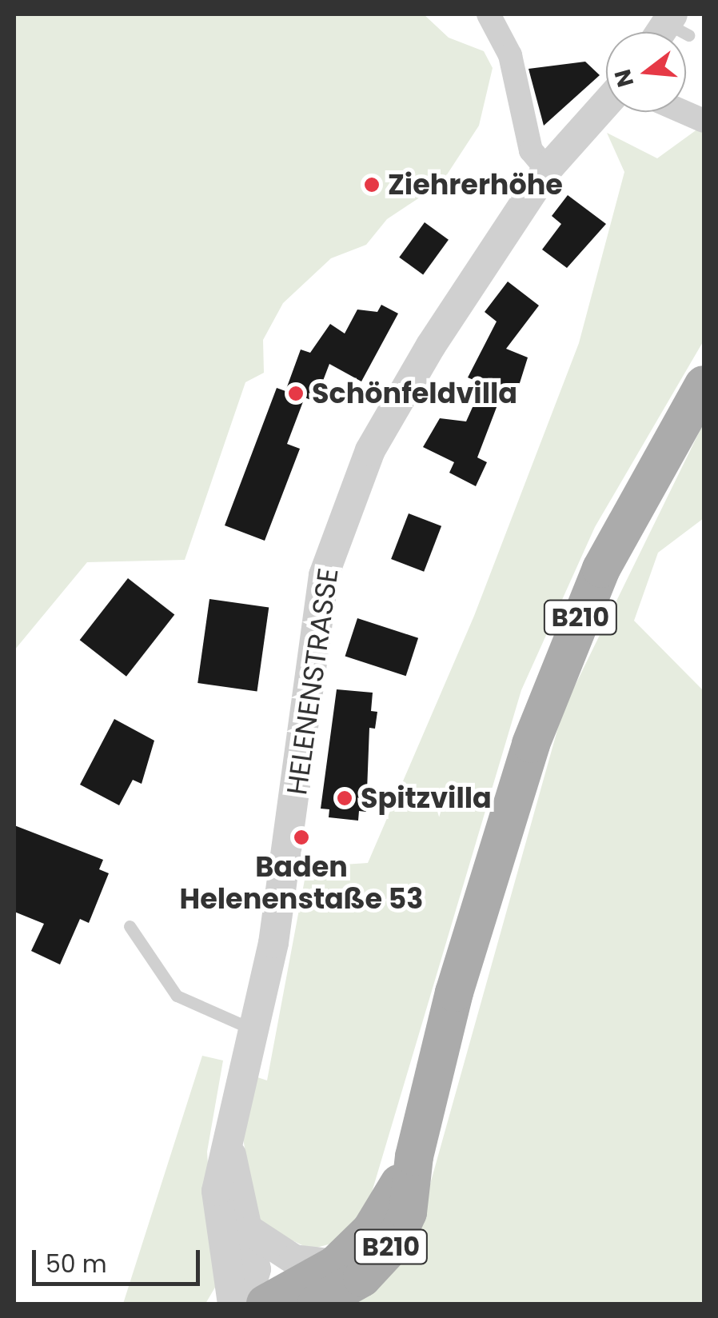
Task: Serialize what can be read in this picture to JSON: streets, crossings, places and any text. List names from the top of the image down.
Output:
{
  "streets": {
    "main road": ["B210"],
    "street": ["HELENENSTRASSE"]
  },
  "places": [
    "Ziehrerhöhe",
    "Schönfeldvilla",
    "Spitzvilla",
    "Baden Helenenstaße 53"
  ],
  "scale_bar": "50 m",
  "north": "left"
}
